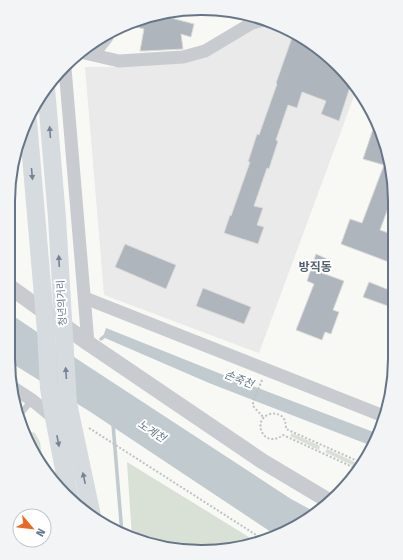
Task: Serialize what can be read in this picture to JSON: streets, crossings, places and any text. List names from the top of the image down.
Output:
{
  "streets": {
    "main road": ["청년의거리"]
  },
  "districts": ["방직동"],
  "water": ["손죽천", "노계천"],
  "north": "bottom right"
}
